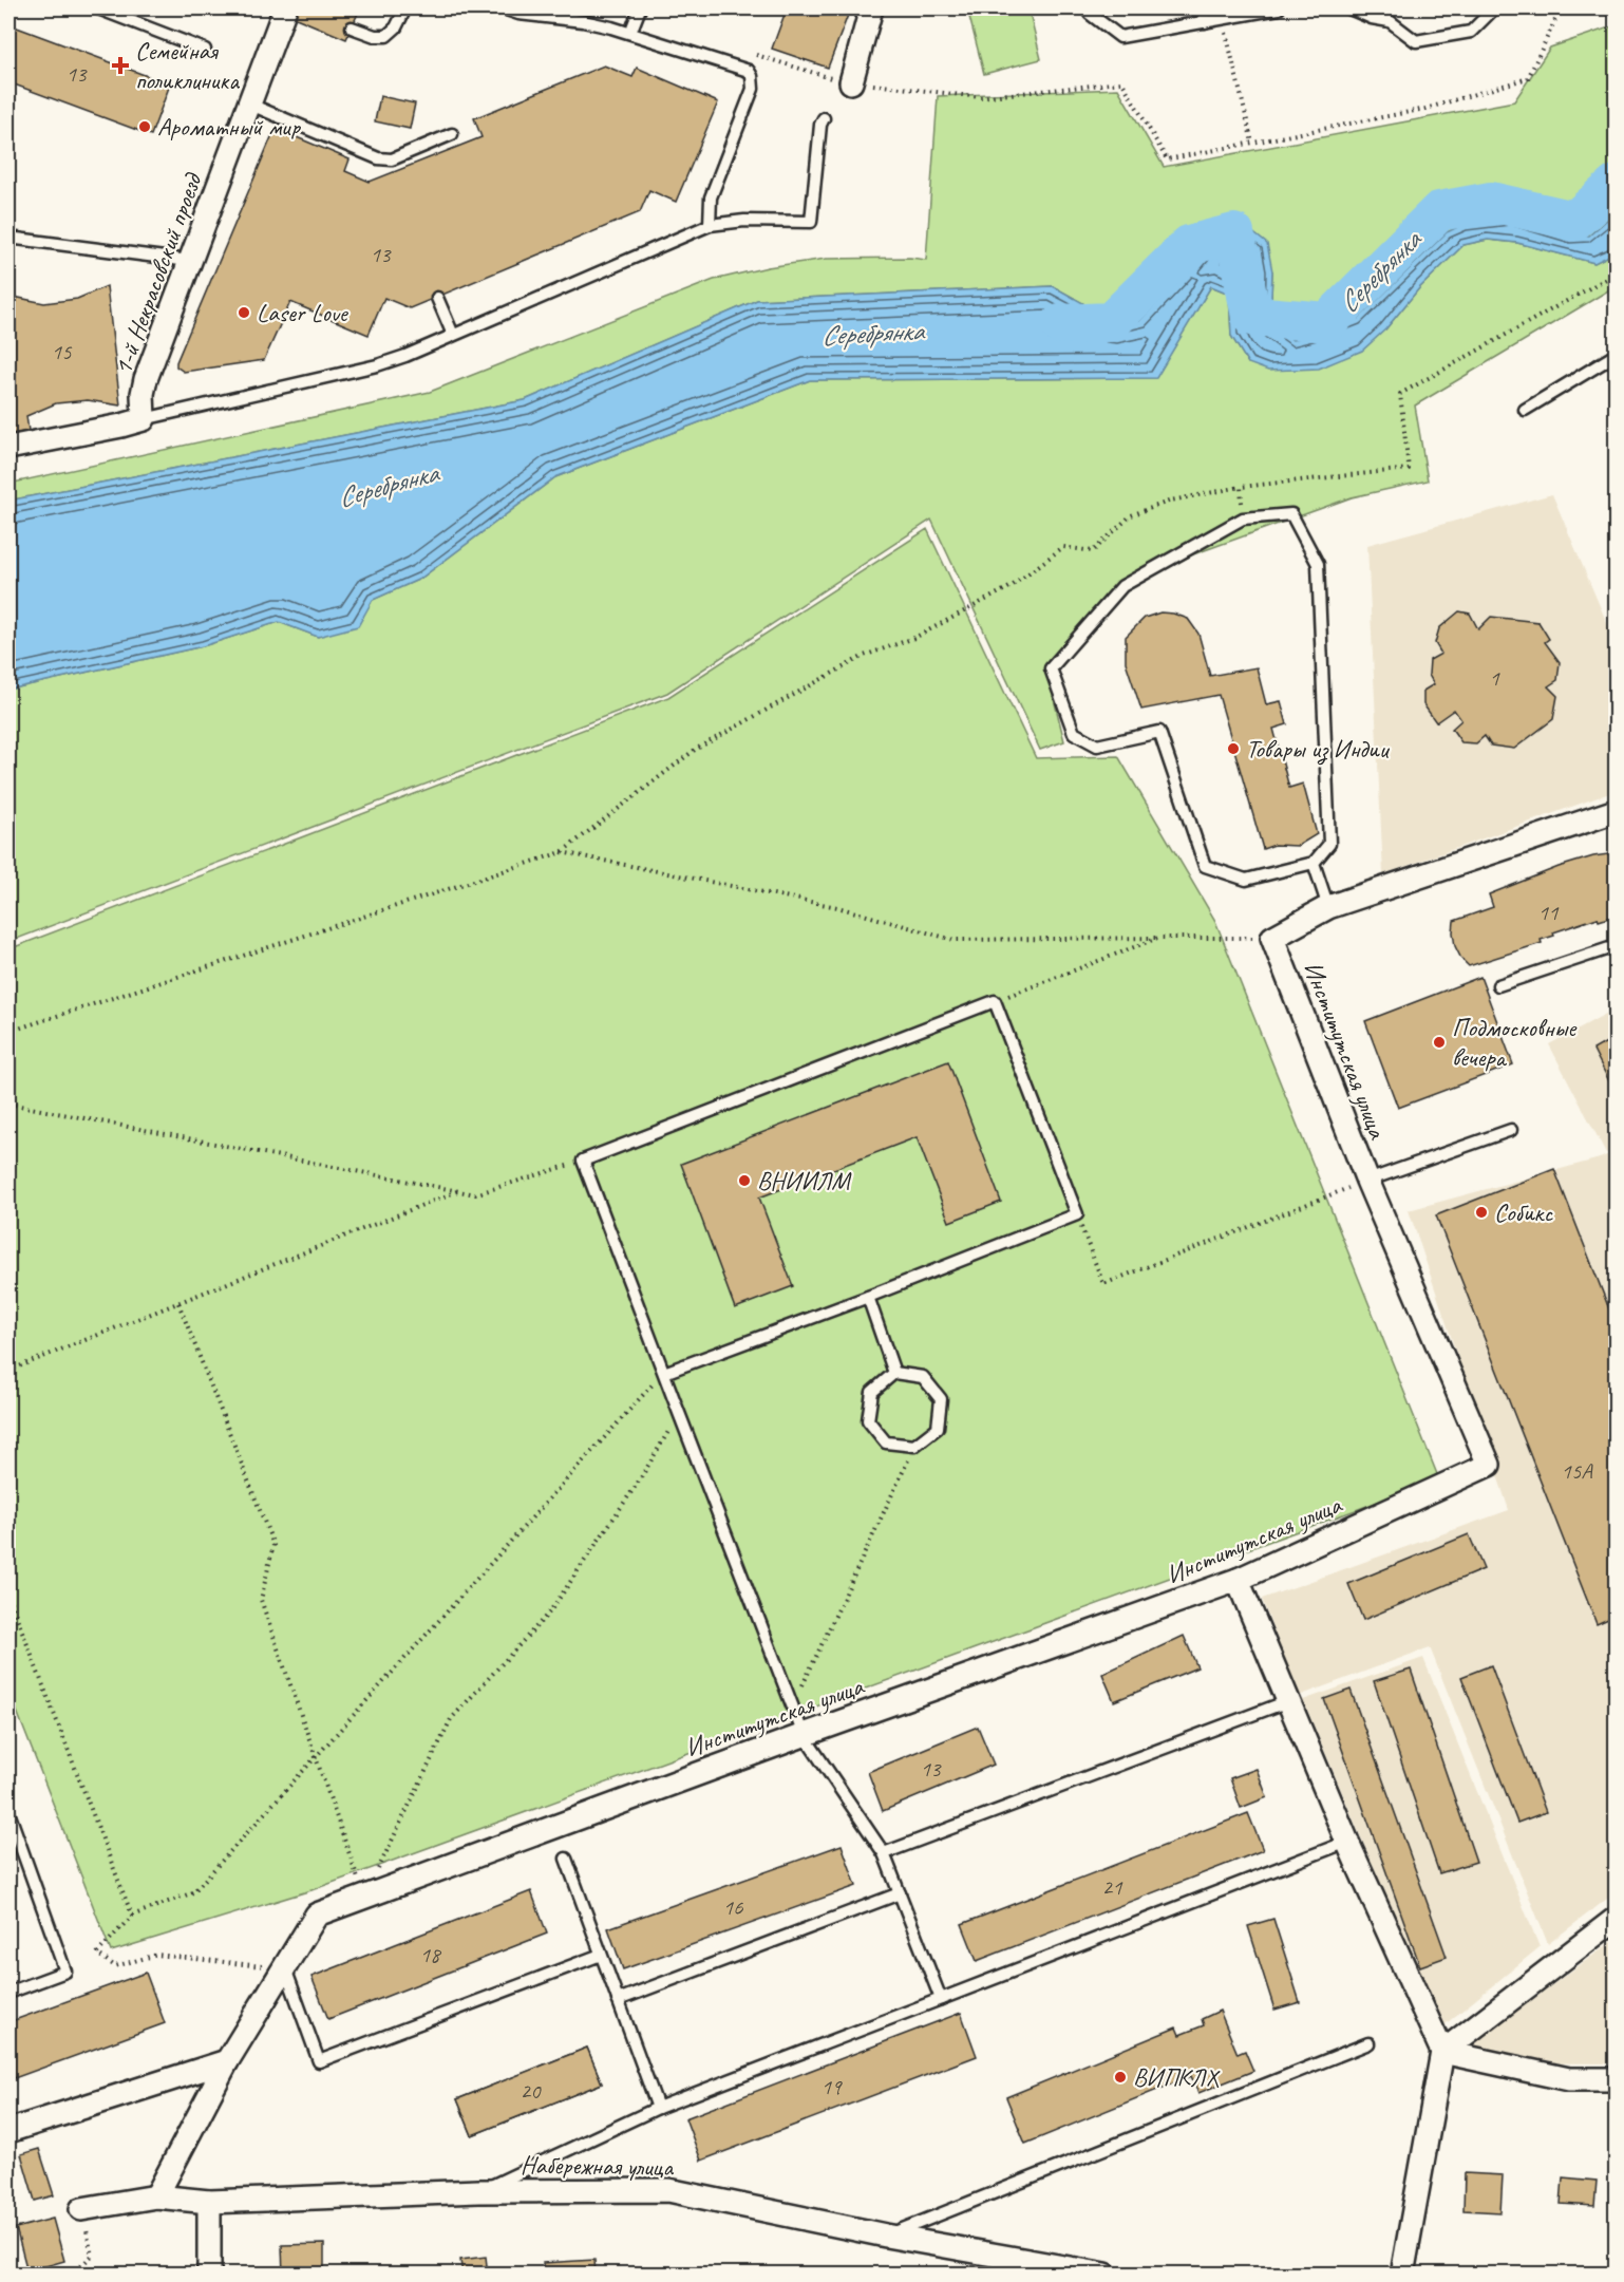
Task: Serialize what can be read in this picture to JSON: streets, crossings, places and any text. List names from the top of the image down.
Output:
{
  "streets": {
    "street": ["1-й Некрасовский проезд", "Институтская улица", "Набережная улица"]
  },
  "crossings": [
    ["Институтская улица", "Набережная улица"]
  ],
  "water": ["Серебрянка"],
  "places": {
    "health": ["Семейная поликлиника"],
    "other": [
      "Ароматный мир",
      "Laser Love",
      "Товары из Индии",
      "Подмосковные вечера",
      "ВНИИЛМ",
      "Собикс",
      "ВИПКЛХ"
    ]
  },
  "house_numbers": [
    "13",
    "13",
    "15",
    "1",
    "11",
    "15А",
    "13",
    "21",
    "16",
    "18",
    "19",
    "20"
  ]
}
